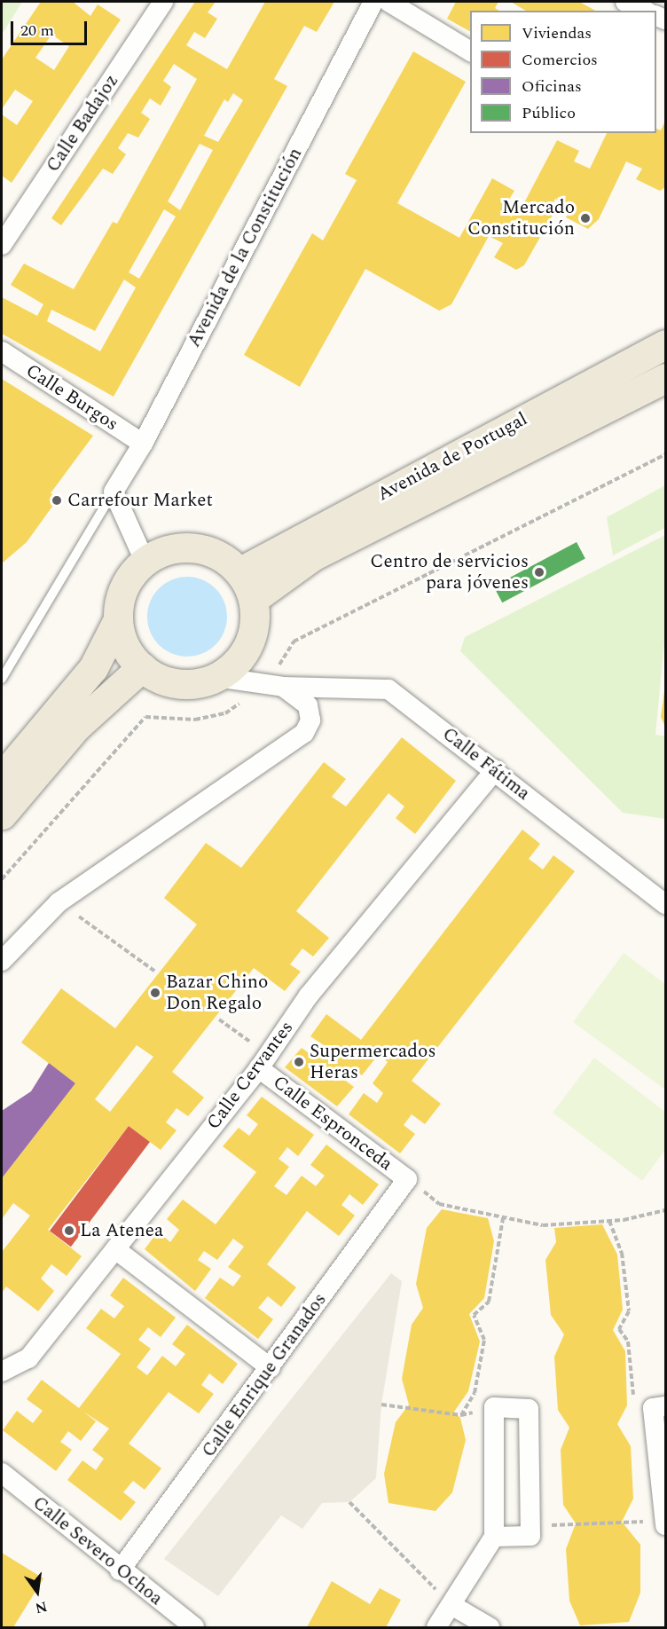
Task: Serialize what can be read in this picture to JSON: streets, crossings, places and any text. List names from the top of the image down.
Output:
{
  "streets": {
    "main road": ["Avenida de Portugal"],
    "street": [
      "Calle Badajoz",
      "Avenida de la Constitución",
      "Calle Burgos",
      "Calle Fátima",
      "Calle Cervantes",
      "Calle Espronceda",
      "Calle Enrique Granados",
      "Calle Severo Ochoa"
    ]
  },
  "crossings": [
    ["Avenida de la Constitución", "Calle Burgos"],
    ["Avenida de Portugal", "Calle Fátima"],
    ["Calle Fátima", "Calle Cervantes"],
    ["Calle Cervantes", "Calle Espronceda"],
    ["Calle Espronceda", "Calle Enrique Granados"],
    ["Calle Enrique Granados", "Calle Severo Ochoa"]
  ],
  "places": [
    "Mercado Constitución",
    "Carrefour Market",
    "Centro de servicios para jóvenes",
    "Bazar Chino Don Regalo",
    "Supermercados Heras",
    "La Atenea"
  ],
  "legend": [
    "Viviendas",
    "Comercios",
    "Oficinas",
    "Público"
  ],
  "scale_bar": "20 m",
  "north": "bottom"
}
